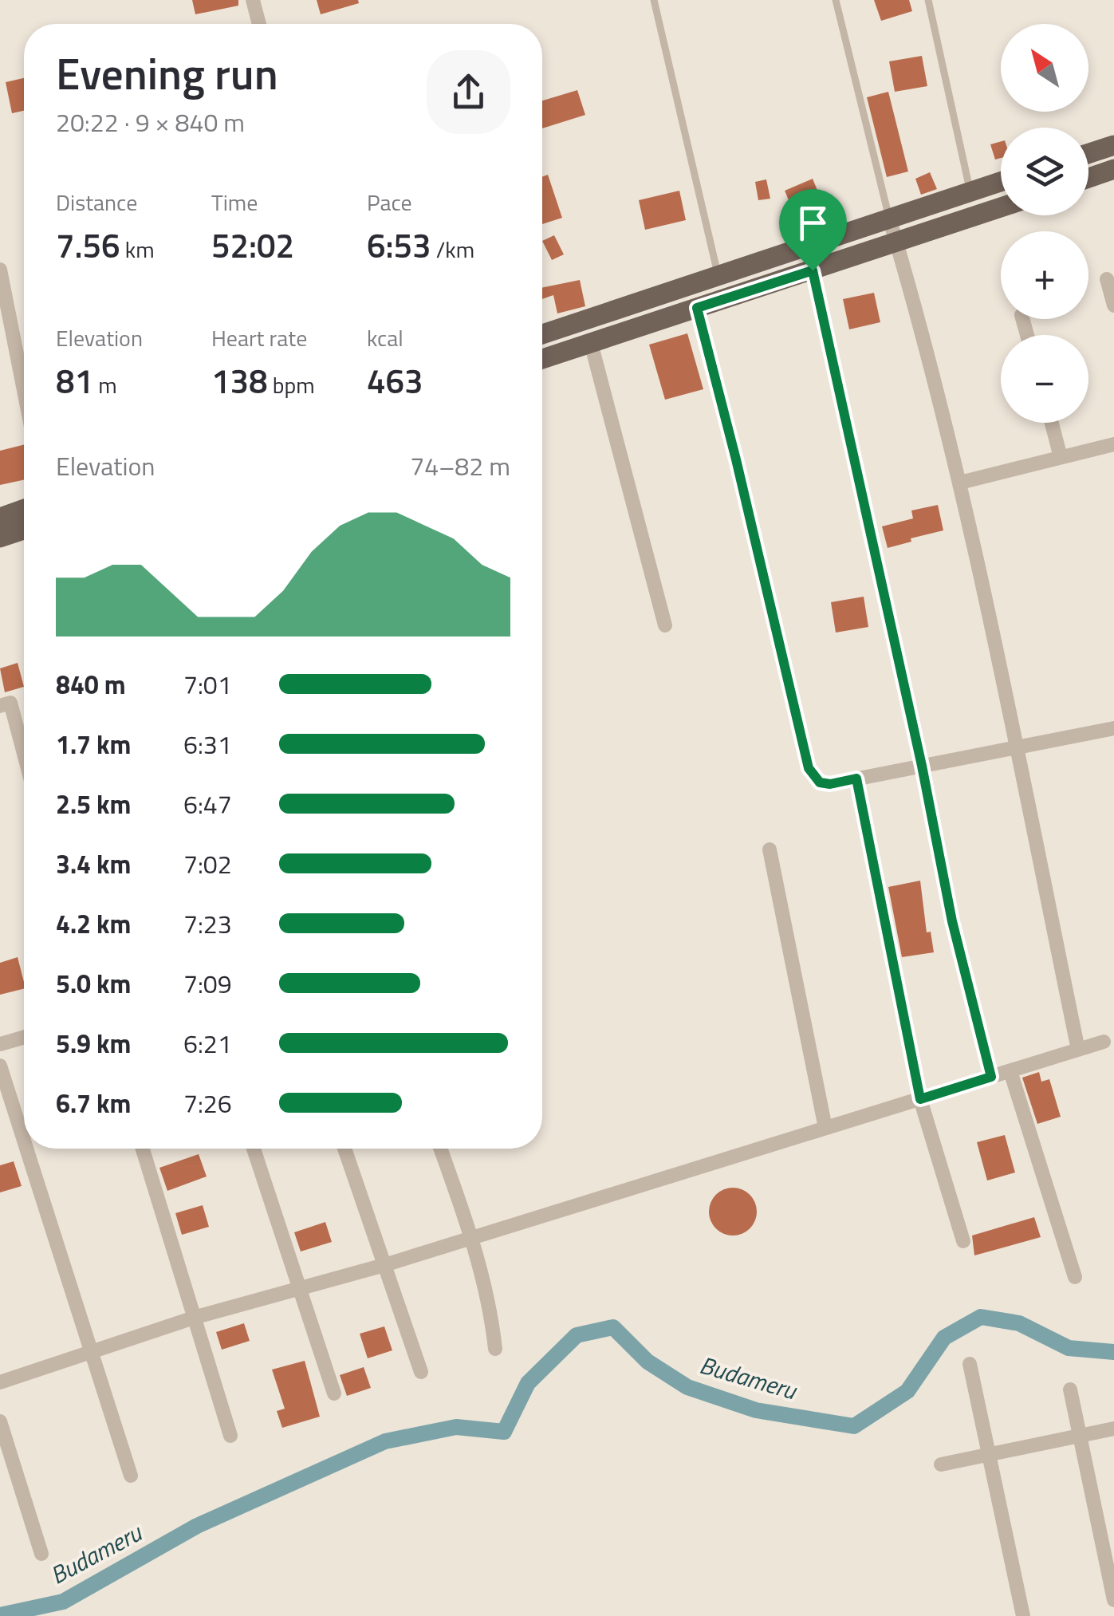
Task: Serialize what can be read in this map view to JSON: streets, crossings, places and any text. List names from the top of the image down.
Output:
{
  "water": ["Budameru"],
  "north": "top left",
  "page": {
    "map_buttons": ["+", "−"],
    "heading": ["Evening run", "20:22 · 9 × 840 m"],
    "stats": [
      ["Distance", "7.56 km"],
      ["Time", "52:02"],
      ["Pace", "6:53 /km"],
      ["Elevation", "81 m"],
      ["Heart rate", "138 bpm"],
      ["kcal", "463"]
    ],
    "chart": ["Elevation", "74–82 m"],
    "list": [
      {
        "name": "840 m",
        "note": "7:01"
      },
      {
        "name": "1.7 km",
        "note": "6:31"
      },
      {
        "name": "2.5 km",
        "note": "6:47"
      },
      {
        "name": "3.4 km",
        "note": "7:02"
      },
      {
        "name": "4.2 km",
        "note": "7:23"
      },
      {
        "name": "5.0 km",
        "note": "7:09"
      },
      {
        "name": "5.9 km",
        "note": "6:21"
      },
      {
        "name": "6.7 km",
        "note": "7:26"
      }
    ]
  }
}
